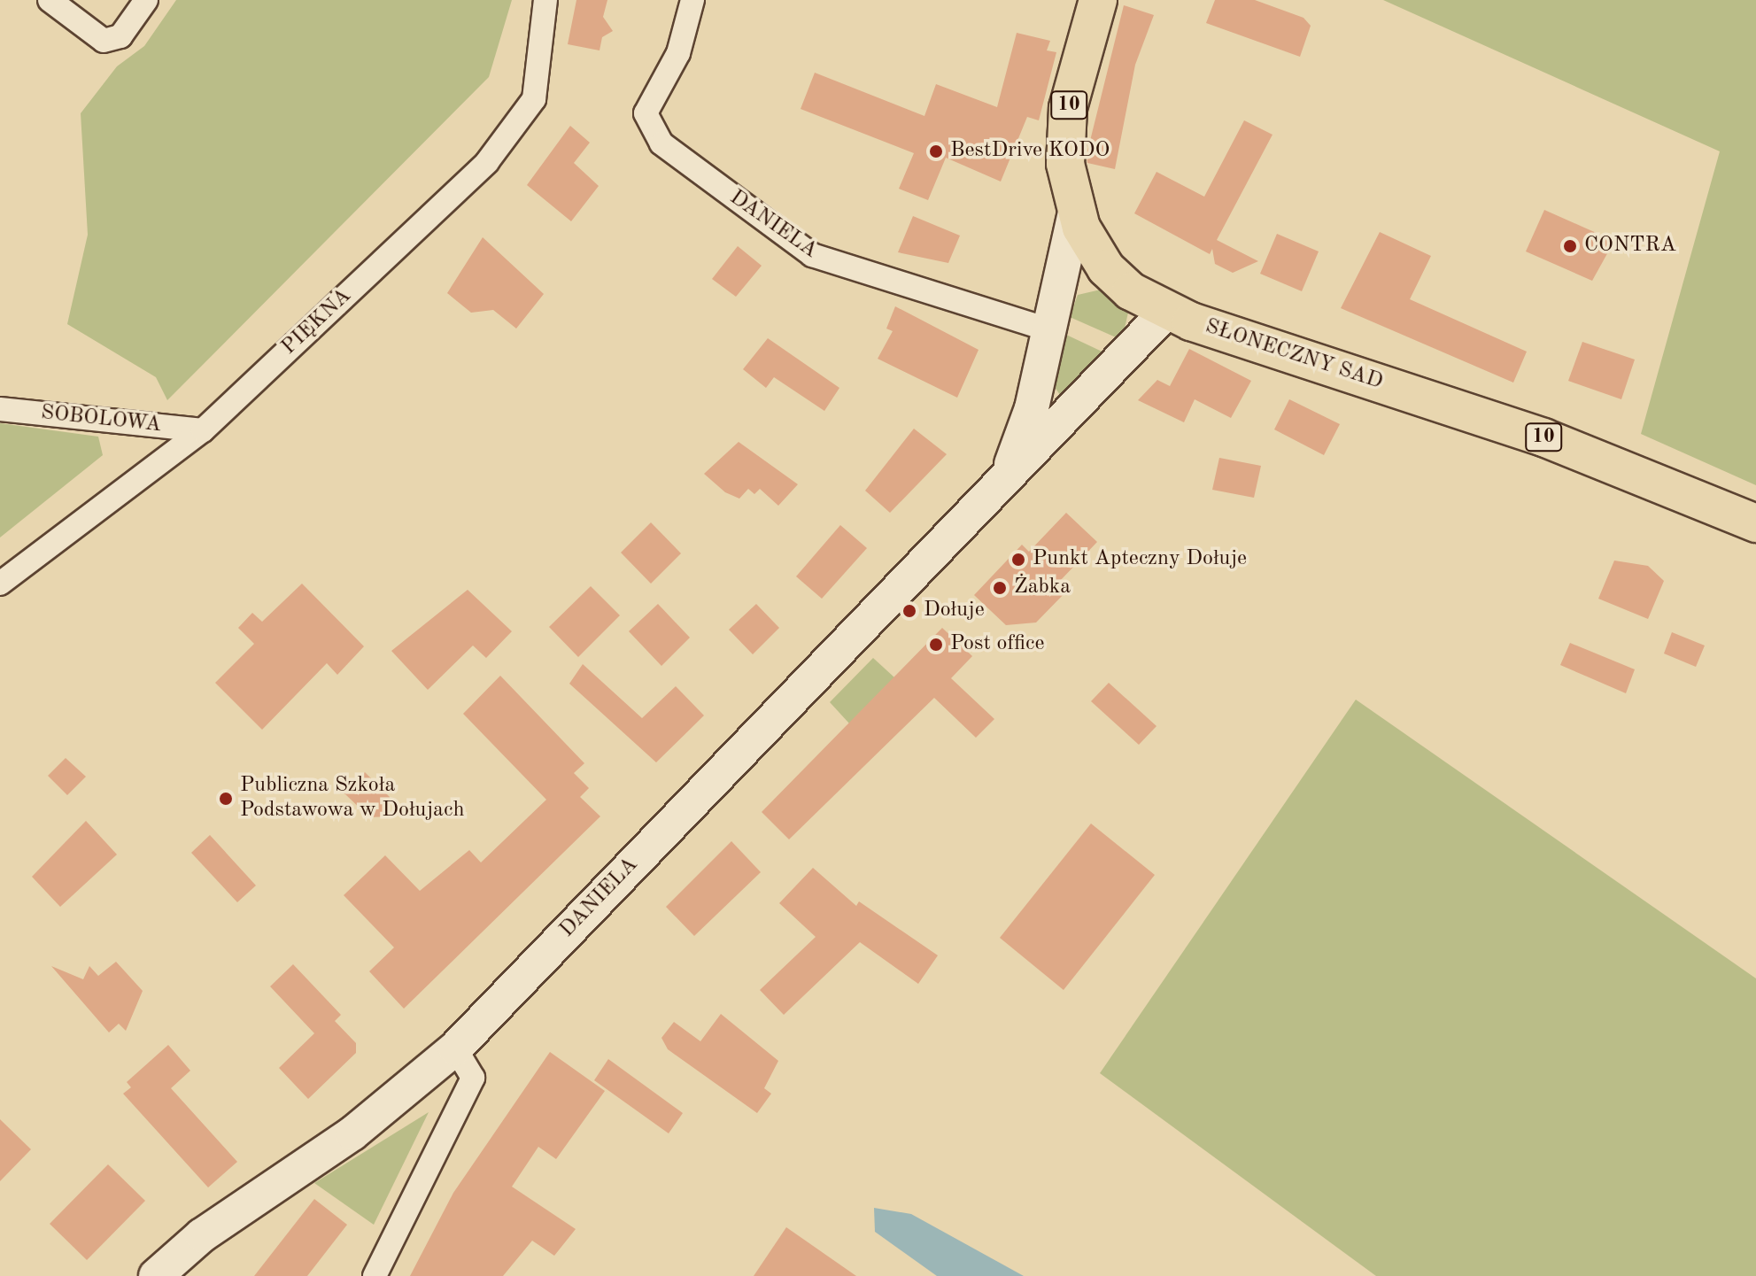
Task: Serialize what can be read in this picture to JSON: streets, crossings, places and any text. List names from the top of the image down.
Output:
{
  "streets": {
    "main road": ["10", "SŁONECZNY SAD"],
    "street": ["DANIELA", "PIĘKNA", "SOBOLOWA"]
  },
  "crossings": [
    ["DANIELA", "SŁONECZNY SAD"],
    ["PIĘKNA", "SOBOLOWA"]
  ],
  "places": [
    "BestDrive KODO",
    "CONTRA",
    "Punkt Apteczny Dołuje",
    "Żabka",
    "Dołuje",
    "Post office",
    "Publiczna Szkoła Podstawowa w Dołujach"
  ]
}
